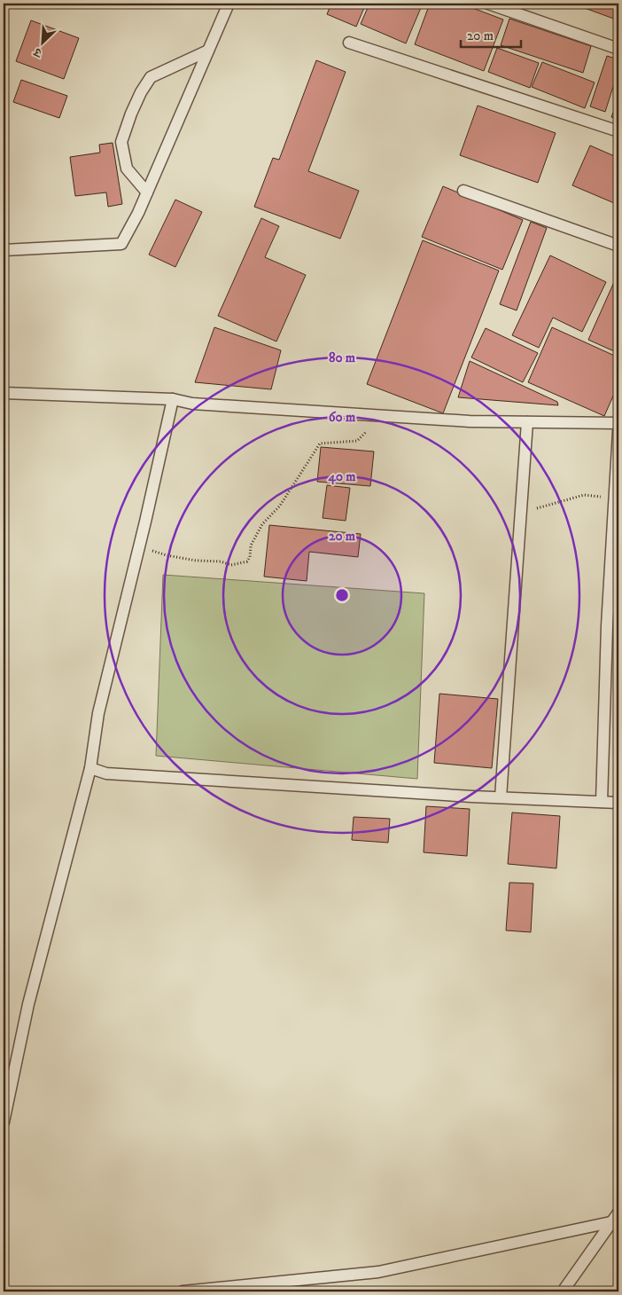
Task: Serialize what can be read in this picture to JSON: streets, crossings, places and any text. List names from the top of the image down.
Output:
{
  "scale_bar": "20 m",
  "north": "bottom left",
  "rings": [
    "80 m",
    "60 m",
    "40 m",
    "20 m"
  ]
}
